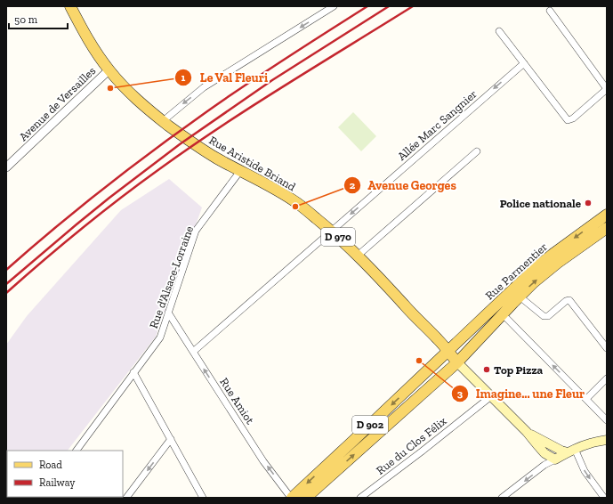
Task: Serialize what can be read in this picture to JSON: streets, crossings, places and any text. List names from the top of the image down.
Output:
{
  "streets": {
    "main road": [
      "Rue Aristide Briand",
      "D 970",
      "Rue Parmentier",
      "D 902"
    ],
    "street": [
      "Avenue de Versailles",
      "Allée Marc Sangnier",
      "Rue d'Alsace-Lorraine",
      "Rue Amiot",
      "Rue du Clos Félix"
    ]
  },
  "crossings": [
    ["Avenue de Versailles", "Rue Aristide Briand"],
    ["Allée Marc Sangnier", "Rue Aristide Briand"],
    ["Allée Marc Sangnier", "Rue Amiot"],
    ["Rue Aristide Briand", "Rue Parmentier"],
    ["Rue Aristide Briand", "Rue d'Alsace-Lorraine"],
    ["Rue Aristide Briand", "D 902"],
    ["Rue Parmentier", "D 902"],
    ["Rue d'Alsace-Lorraine", "Rue Amiot"],
    ["Rue Amiot", "D 902"]
  ],
  "one_way": ["Rue Amiot"],
  "places": [
    "Le Val Fleuri",
    "Police nationale",
    "Avenue Georges",
    "Imagine... une Fleur",
    "Top Pizza"
  ],
  "legend": ["Road", "Railway"],
  "scale_bar": "50 m"
}
